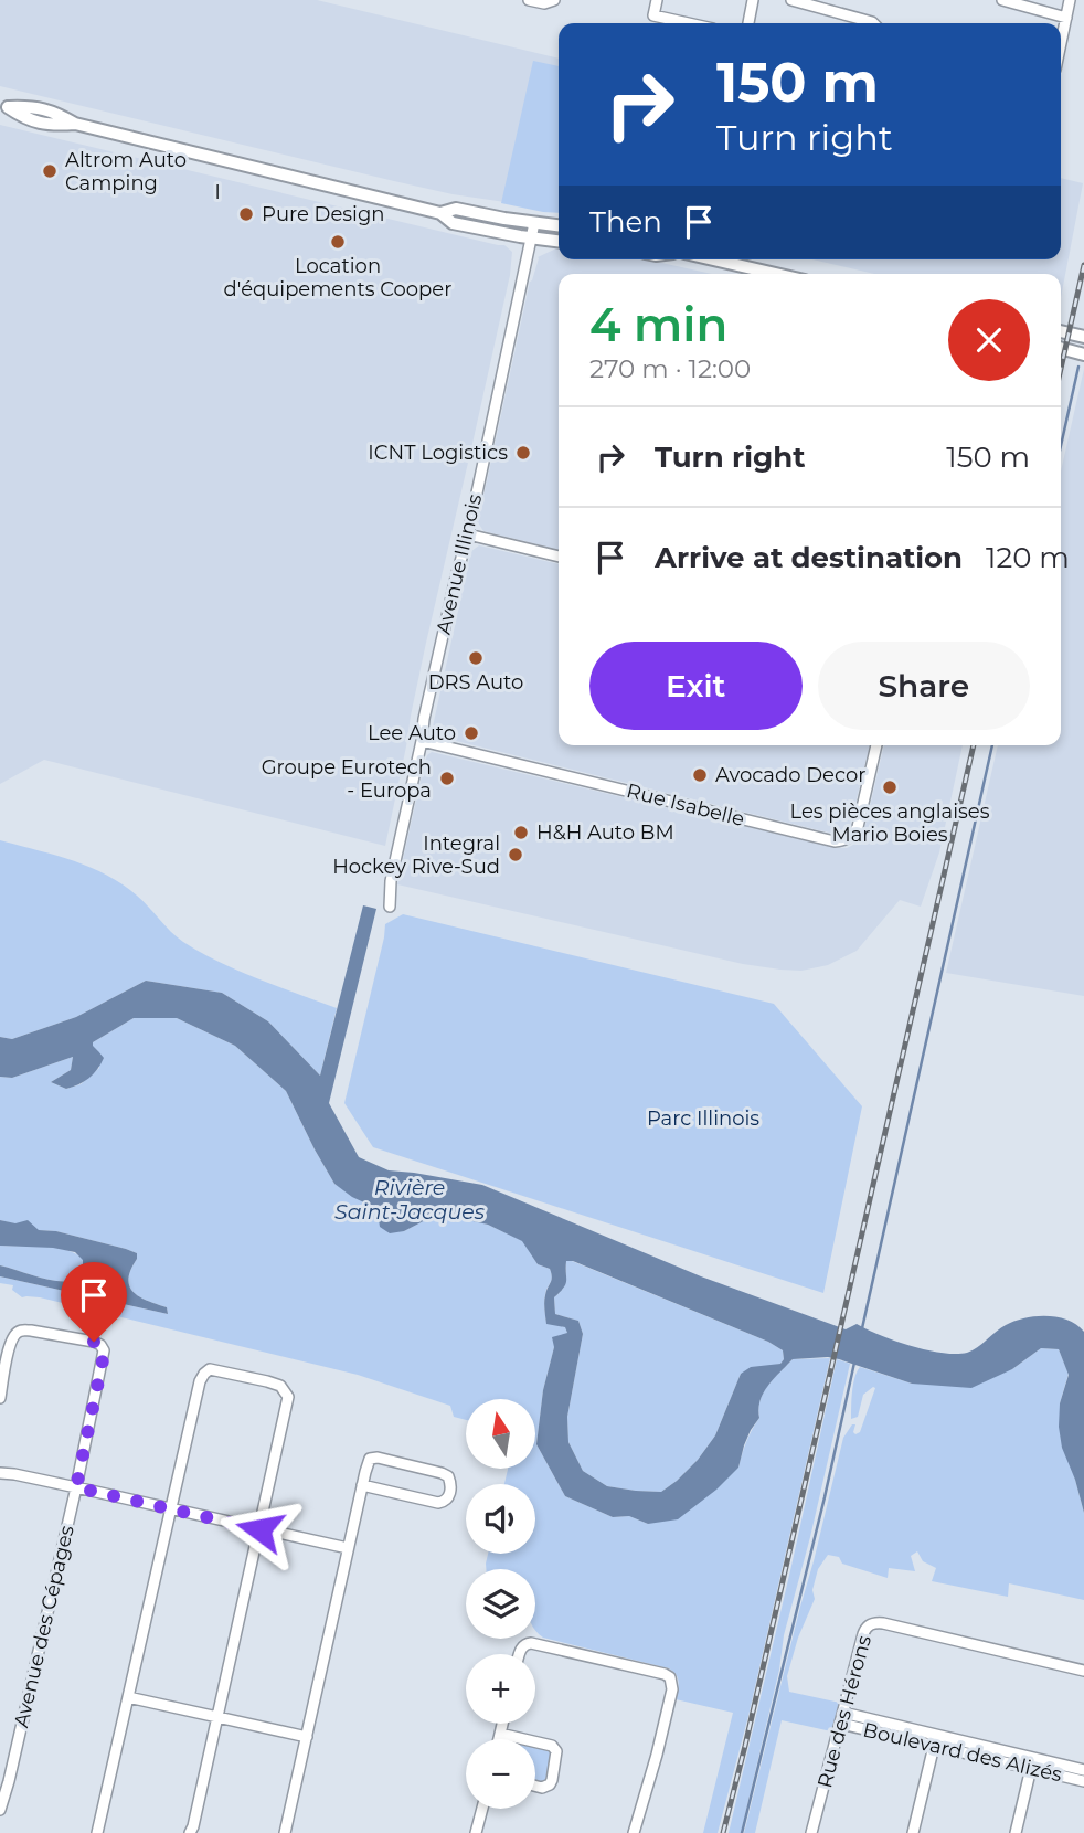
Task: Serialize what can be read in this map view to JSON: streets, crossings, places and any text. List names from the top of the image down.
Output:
{
  "streets": {
    "street": [
      "Avenue Illinois",
      "Rue Isabelle",
      "Avenue des Cépages",
      "Rue des Hérons",
      "Boulevard des Alizés"
    ]
  },
  "crossings": [
    ["Avenue Illinois", "Rue Isabelle"],
    ["Rue des Hérons", "Boulevard des Alizés"]
  ],
  "districts": ["I"],
  "water": ["Rivière Saint-Jacques"],
  "parks": ["Parc Illinois"],
  "places": [
    "Altrom Auto Camping",
    "Pure Design",
    "Location d'équipements Cooper",
    "ICNT Logistics",
    "DRS Auto",
    "Lee Auto",
    "Avocado Decor",
    "Groupe Eurotech - Europa",
    "Les pièces anglaises Mario Boies",
    "H&H Auto BM",
    "Integral Hockey Rive-Sud"
  ],
  "north": "top",
  "page": {
    "turn": ["150 m", "Turn right"],
    "then": "Then",
    "heading": ["4 min", "270 m · 12:00"],
    "list": [
      {
        "name": "Turn right",
        "value": "150 m"
      },
      {
        "name": "Arrive at destination",
        "value": "120 m"
      }
    ],
    "buttons": ["Exit", "Share"],
    "map_buttons": ["+", "−"]
  }
}
